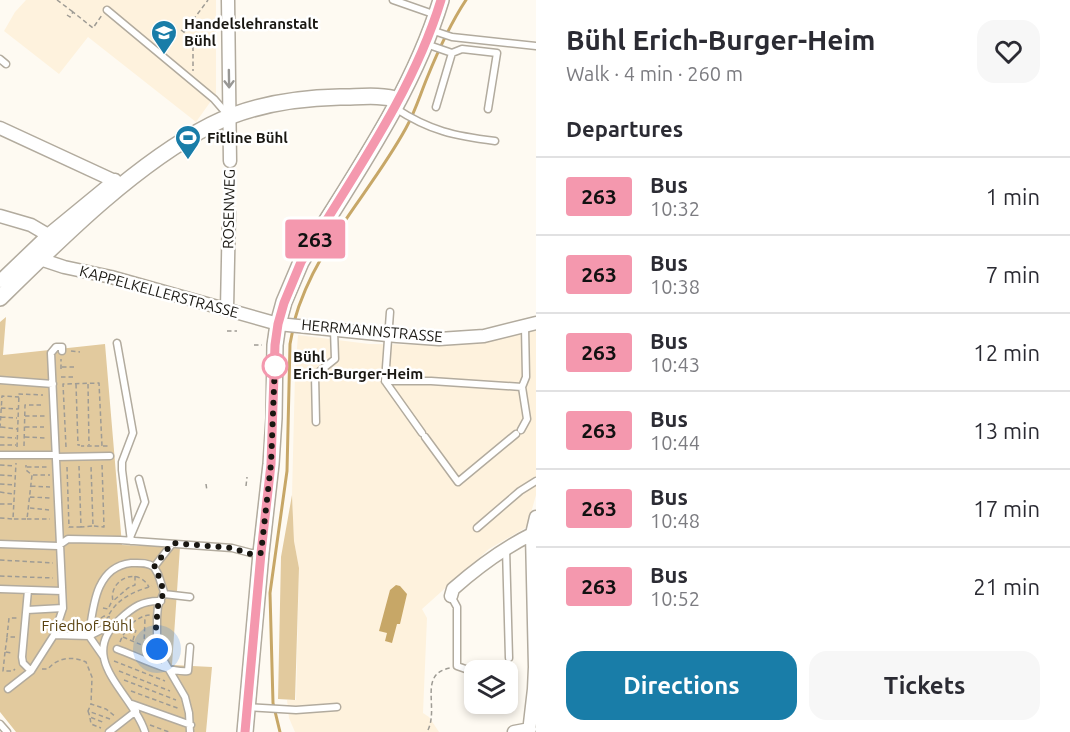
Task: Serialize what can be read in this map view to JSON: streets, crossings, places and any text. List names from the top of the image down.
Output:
{
  "streets": {
    "street": ["ROSENWEG", "KAPPELKELLERSTRASSE", "HERRMANNSTRASSE"]
  },
  "crossings": [
    ["ROSENWEG", "KAPPELKELLERSTRASSE"],
    ["KAPPELKELLERSTRASSE", "HERRMANNSTRASSE"]
  ],
  "one_way": ["ROSENWEG"],
  "parks": ["Friedhof Bühl"],
  "places": {
    "school or university": ["Handelslehranstalt Bühl"],
    "sports": ["Fitline Bühl"],
    "other": ["Bühl Erich-Burger-Heim"]
  },
  "lines": ["bus line 263"],
  "page": {
    "on_map": "263",
    "heading": [
      ["Bühl Erich-Burger-Heim", "Walk · 4 min · 260 m"],
      "Departures"
    ],
    "list": [
      {
        "mark": "263",
        "name": "Bus",
        "note": "10:32",
        "value": "1 min"
      },
      {
        "mark": "263",
        "name": "Bus",
        "note": "10:38",
        "value": "7 min"
      },
      {
        "mark": "263",
        "name": "Bus",
        "note": "10:43",
        "value": "12 min"
      },
      {
        "mark": "263",
        "name": "Bus",
        "note": "10:44",
        "value": "13 min"
      },
      {
        "mark": "263",
        "name": "Bus",
        "note": "10:48",
        "value": "17 min"
      },
      {
        "mark": "263",
        "name": "Bus",
        "note": "10:52",
        "value": "21 min"
      }
    ],
    "buttons": ["Directions", "Tickets"]
  }
}
